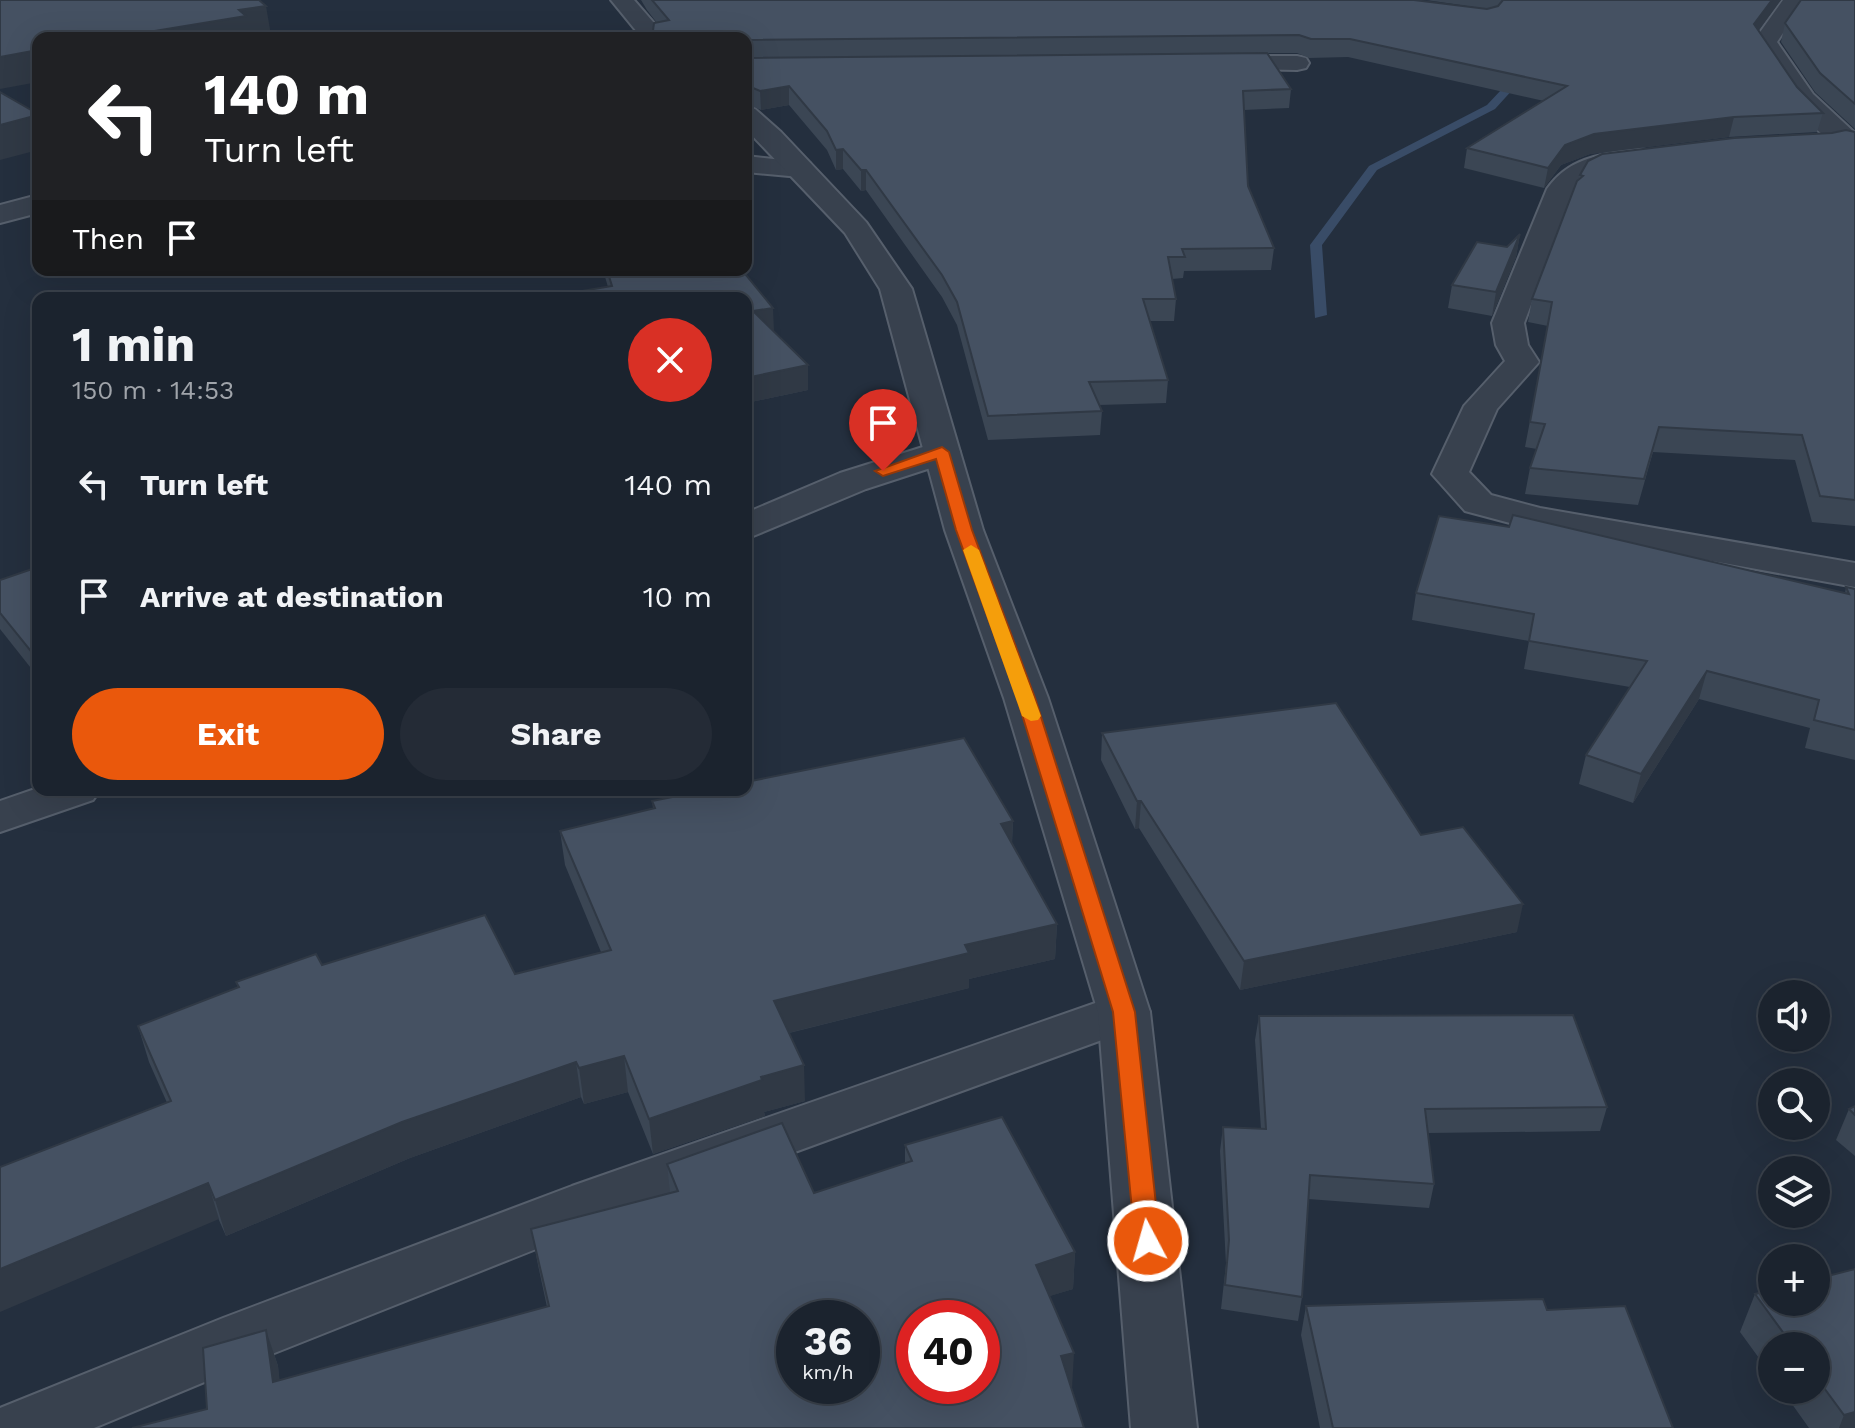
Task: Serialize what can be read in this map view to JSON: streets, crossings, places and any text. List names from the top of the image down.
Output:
{
  "page": {
    "turn": ["140 m", "Turn left"],
    "then": "Then",
    "heading": ["1 min", "150 m · 14:53"],
    "list": [
      {
        "name": "Turn left",
        "value": "140 m"
      },
      {
        "name": "Arrive at destination",
        "value": "10 m"
      }
    ],
    "buttons": ["Exit", "Share"],
    "map_buttons": ["+", "−"],
    "speed": "36 km/h",
    "limit": "40"
  }
}
